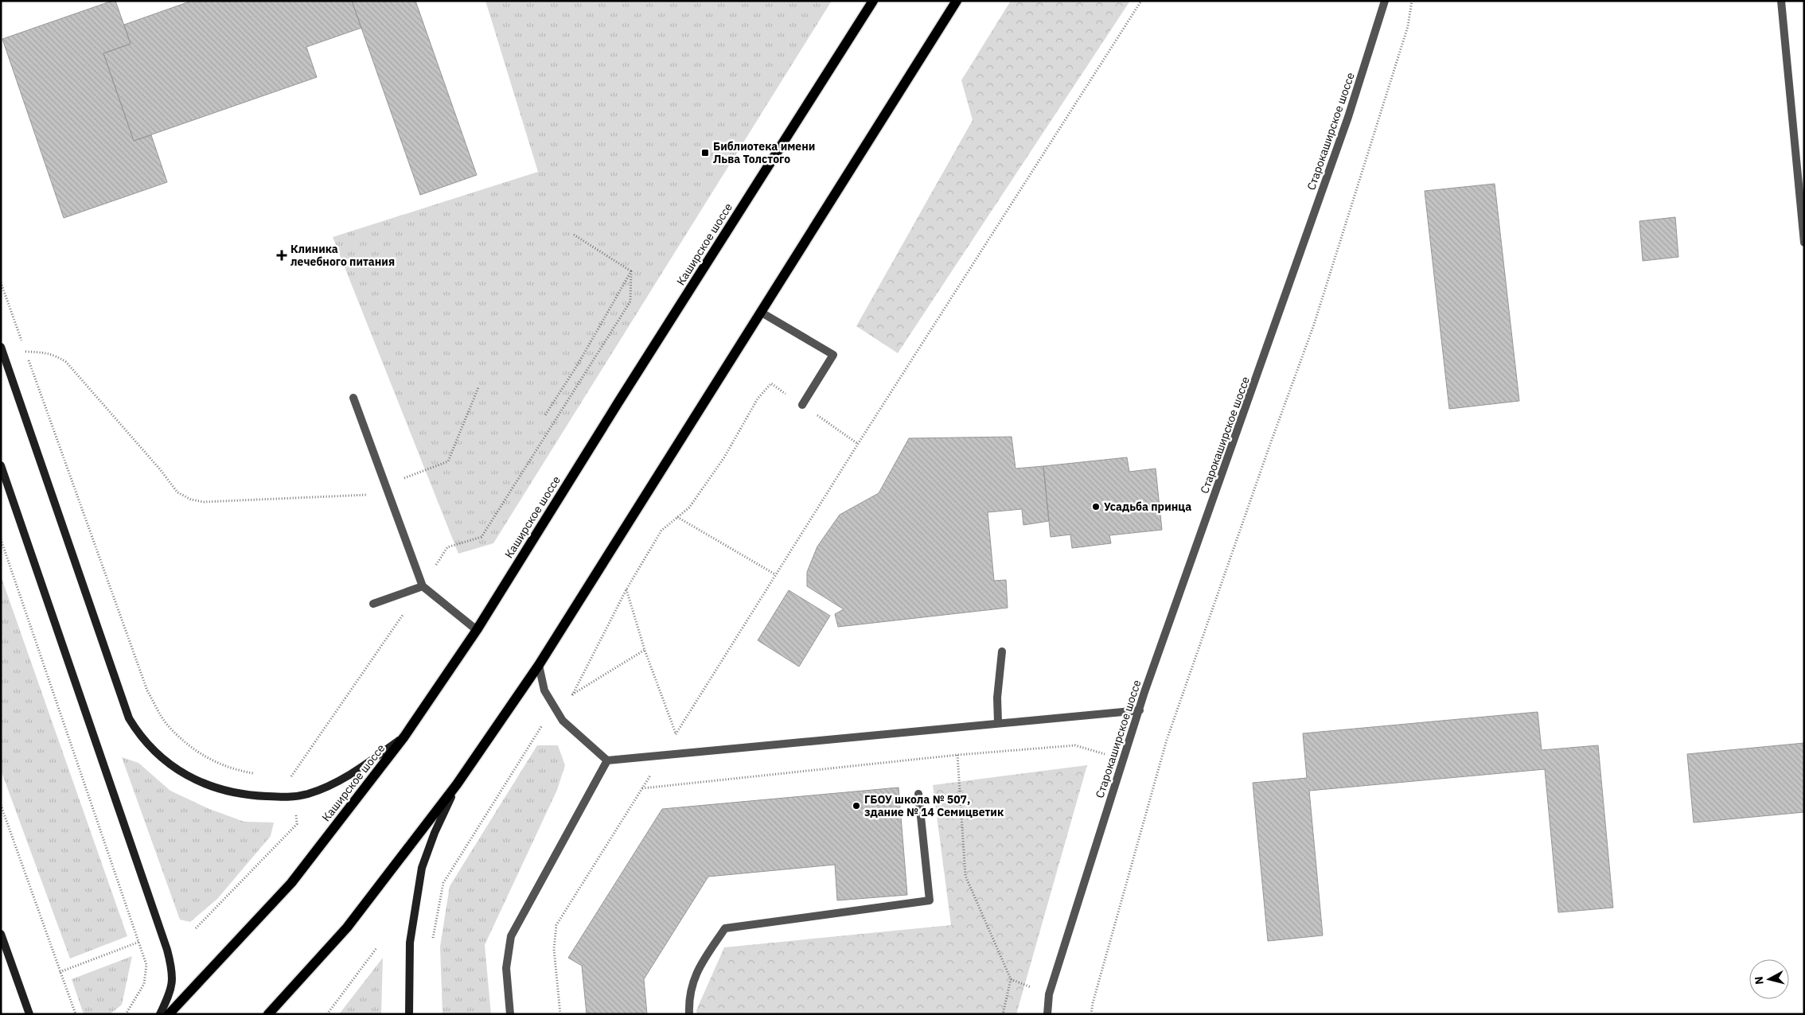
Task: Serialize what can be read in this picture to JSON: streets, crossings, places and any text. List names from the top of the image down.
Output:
{
  "streets": {
    "main road": ["Каширское шоссе"],
    "street": ["Старокаширское шоссе"]
  },
  "places": {
    "transit": ["Библиотека имени Льва Толстого"],
    "health": ["Клиника лечебного питания"],
    "other": ["Усадьба принца", "ГБОУ школа № 507, здание № 14 Семицветик"]
  },
  "north": "left"
}
